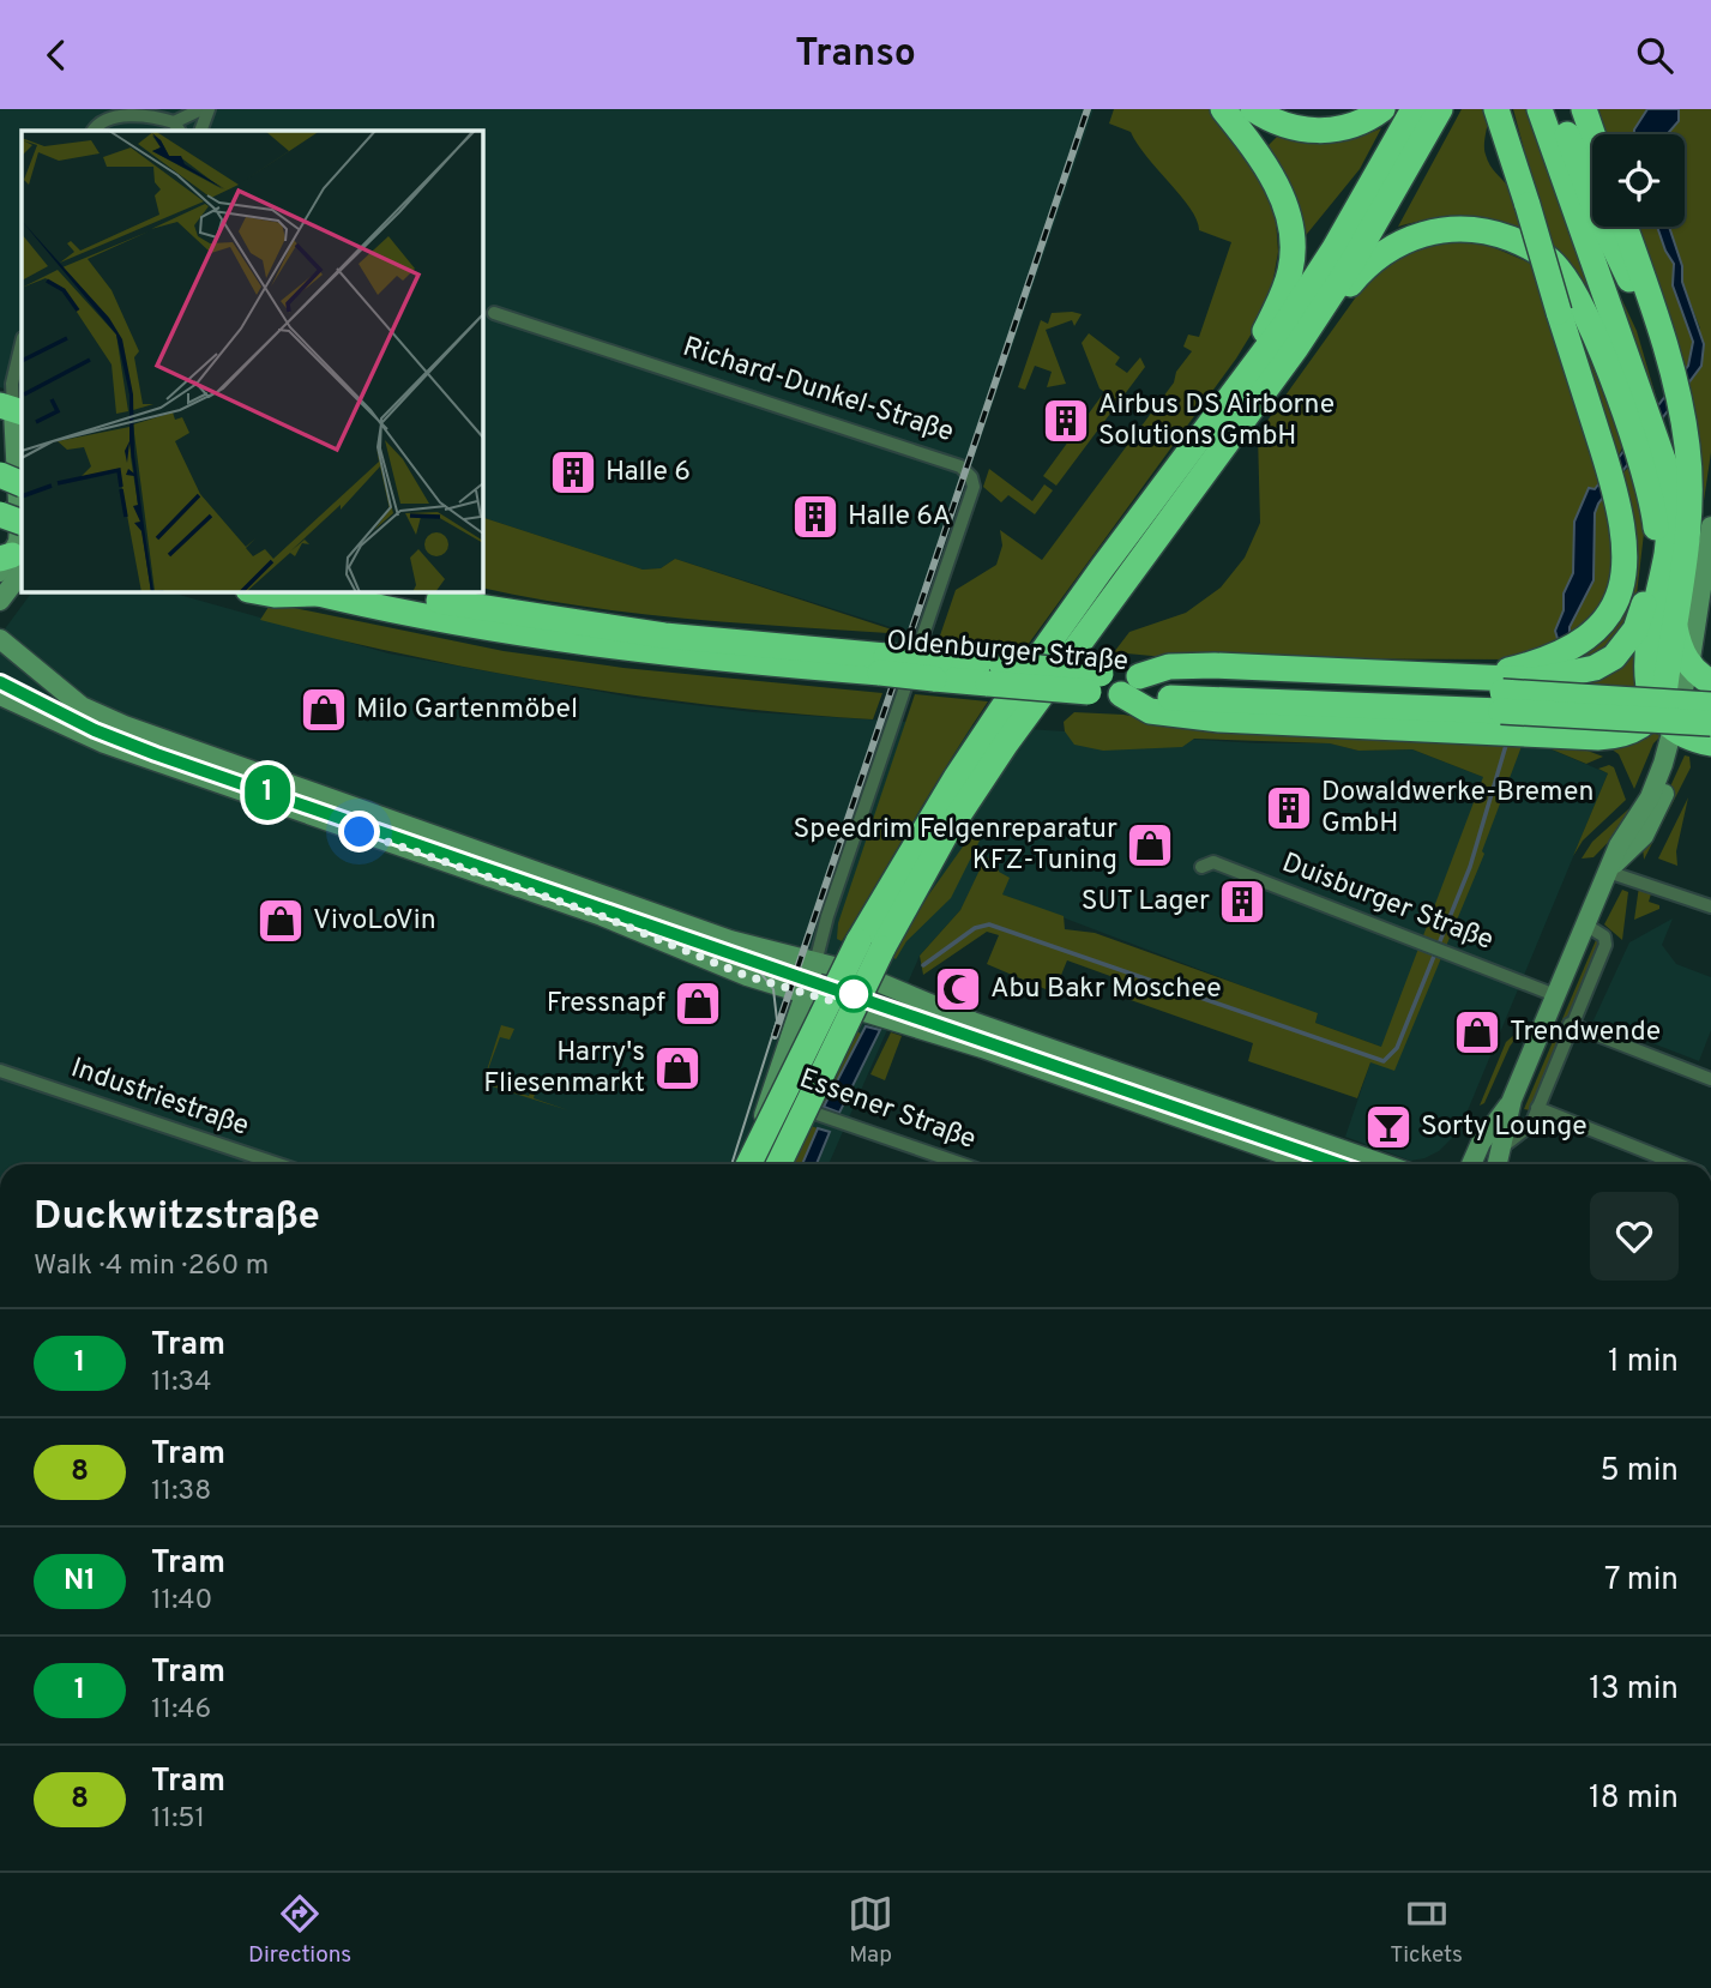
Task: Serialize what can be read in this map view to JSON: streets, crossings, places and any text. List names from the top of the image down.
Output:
{
  "streets": {
    "highway": ["Oldenburger Straße"],
    "street": [
      "Richard-Dunkel-Straße",
      "Duisburger Straße",
      "Industriestraße",
      "Essener Straße"
    ]
  },
  "places": {
    "building": [
      "Airbus DS Airborne Solutions GmbH",
      "Halle 6",
      "Halle 6A",
      "Dowaldwerke-Bremen GmbH",
      "SUT Lager"
    ],
    "shop": [
      "Milo Gartenmöbel",
      "Speedrim Felgenreparatur KFZ-Tuning",
      "VivoLoVin",
      "Fressnapf",
      "Trendwende",
      "Harry's Fliesenmarkt"
    ],
    "mosque": ["Abu Bakr Moschee"],
    "bar": ["Sorty Lounge"]
  },
  "lines": ["tram line 1"],
  "page": {
    "header": "Transo",
    "on_map": "1",
    "heading": ["Duckwitzstraße", "Walk · 4 min · 260 m"],
    "list": [
      {
        "mark": "1",
        "name": "Tram",
        "note": "11:34",
        "value": "1 min"
      },
      {
        "mark": "8",
        "name": "Tram",
        "note": "11:38",
        "value": "5 min"
      },
      {
        "mark": "N1",
        "name": "Tram",
        "note": "11:40",
        "value": "7 min"
      },
      {
        "mark": "1",
        "name": "Tram",
        "note": "11:46",
        "value": "13 min"
      },
      {
        "mark": "8",
        "name": "Tram",
        "note": "11:51",
        "value": "18 min"
      }
    ],
    "tabs": ["Directions", "Map", "Tickets"]
  }
}
